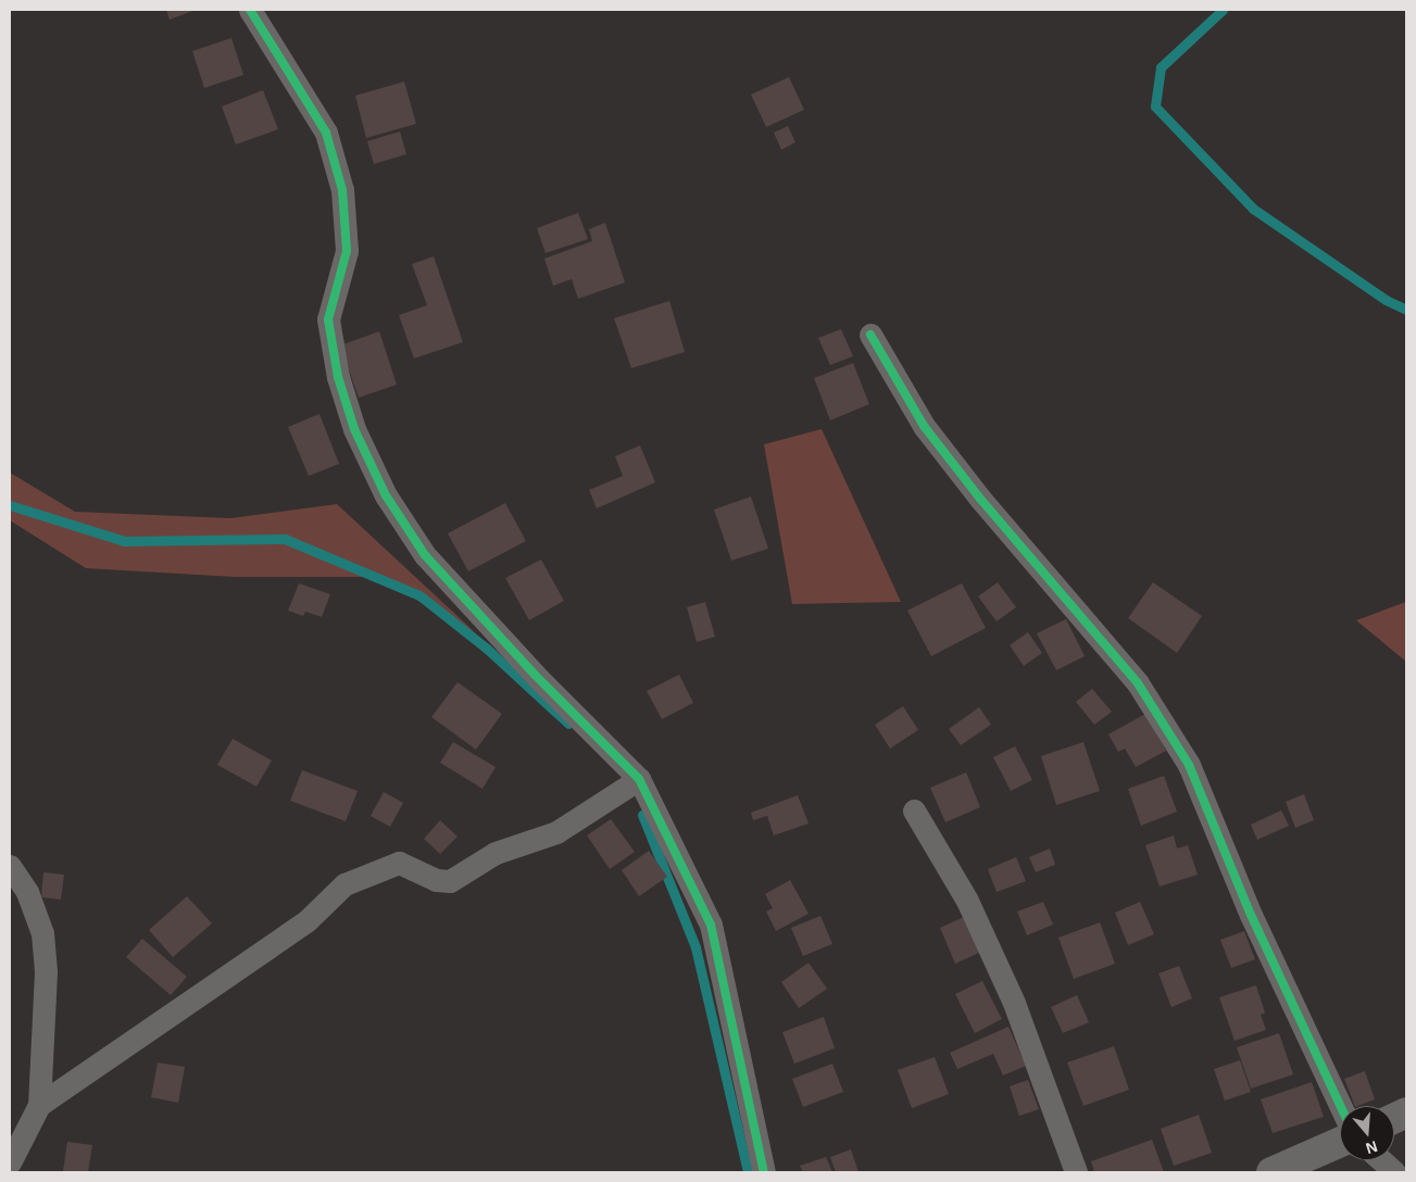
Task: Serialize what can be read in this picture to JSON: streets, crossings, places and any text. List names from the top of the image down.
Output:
{
  "north": "bottom"
}
